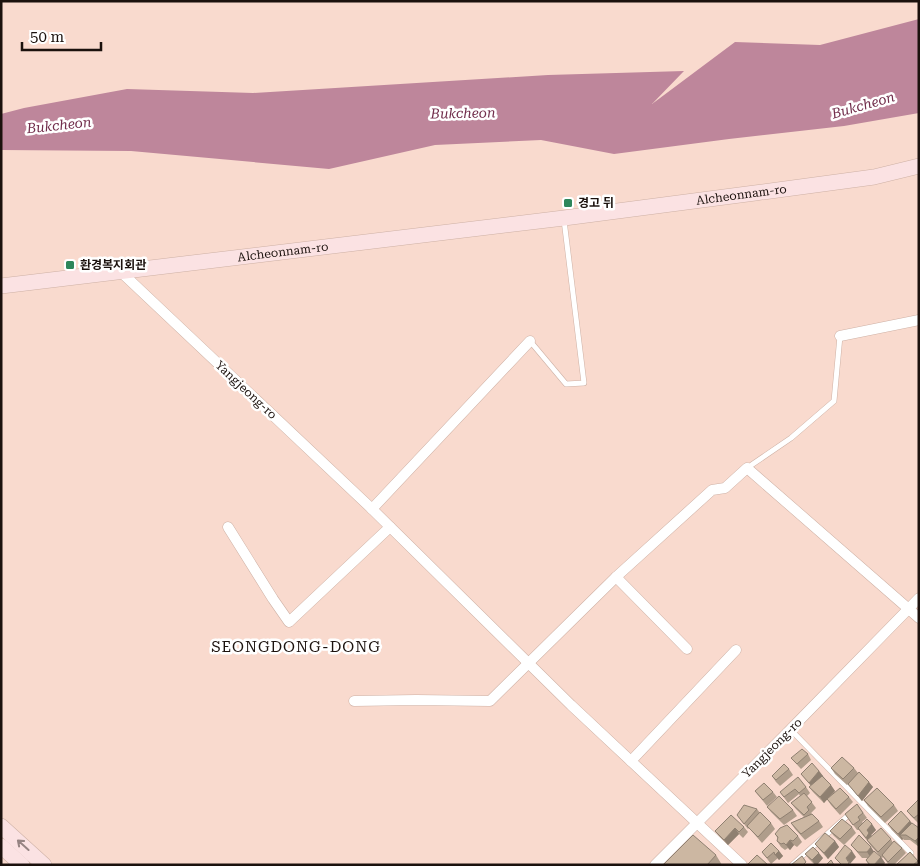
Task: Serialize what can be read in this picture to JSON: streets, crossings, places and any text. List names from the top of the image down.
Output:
{
  "streets": {
    "street": ["Alcheonnam-ro", "Yangjeong-ro"]
  },
  "crossings": [
    ["Alcheonnam-ro", "Yangjeong-ro"]
  ],
  "districts": ["SEONGDONG-DONG"],
  "water": ["Bukcheon"],
  "places": {
    "transit": ["경고 뒤", "환경복지회관"]
  },
  "scale_bar": "50 m"
}
